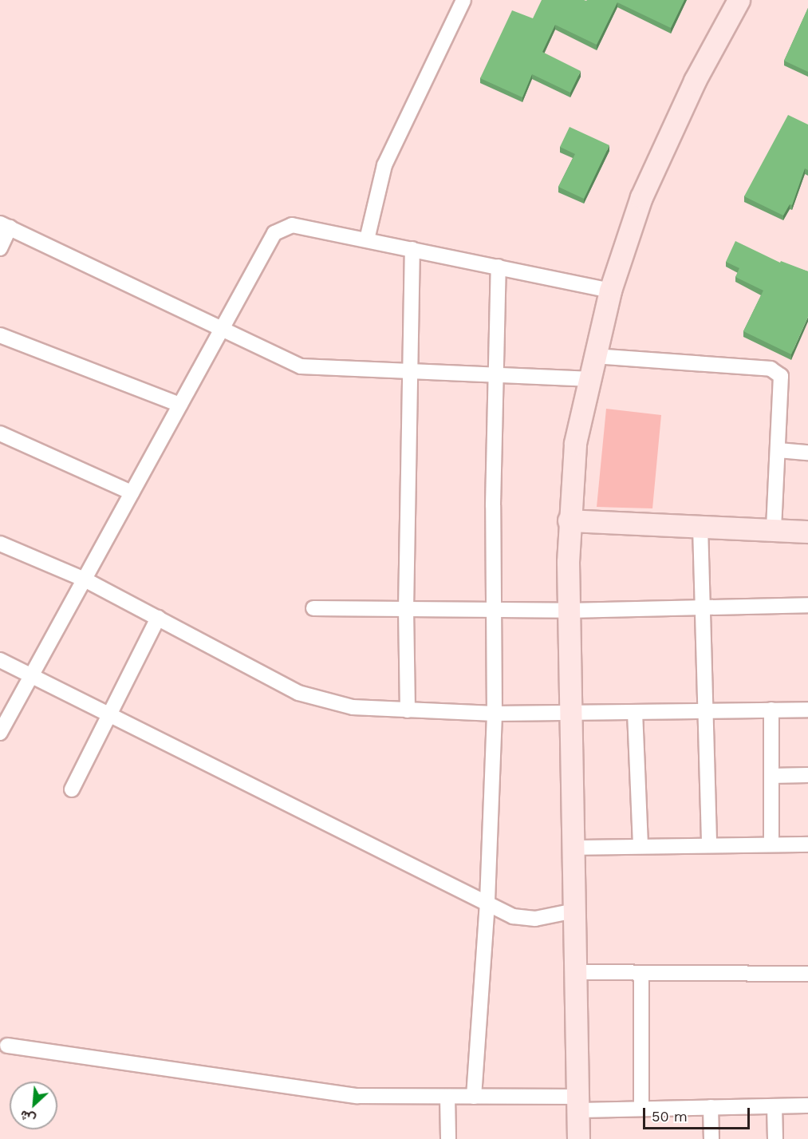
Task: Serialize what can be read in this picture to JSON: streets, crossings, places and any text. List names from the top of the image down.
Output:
{
  "scale_bar": "50 m",
  "north": "bottom left"
}
